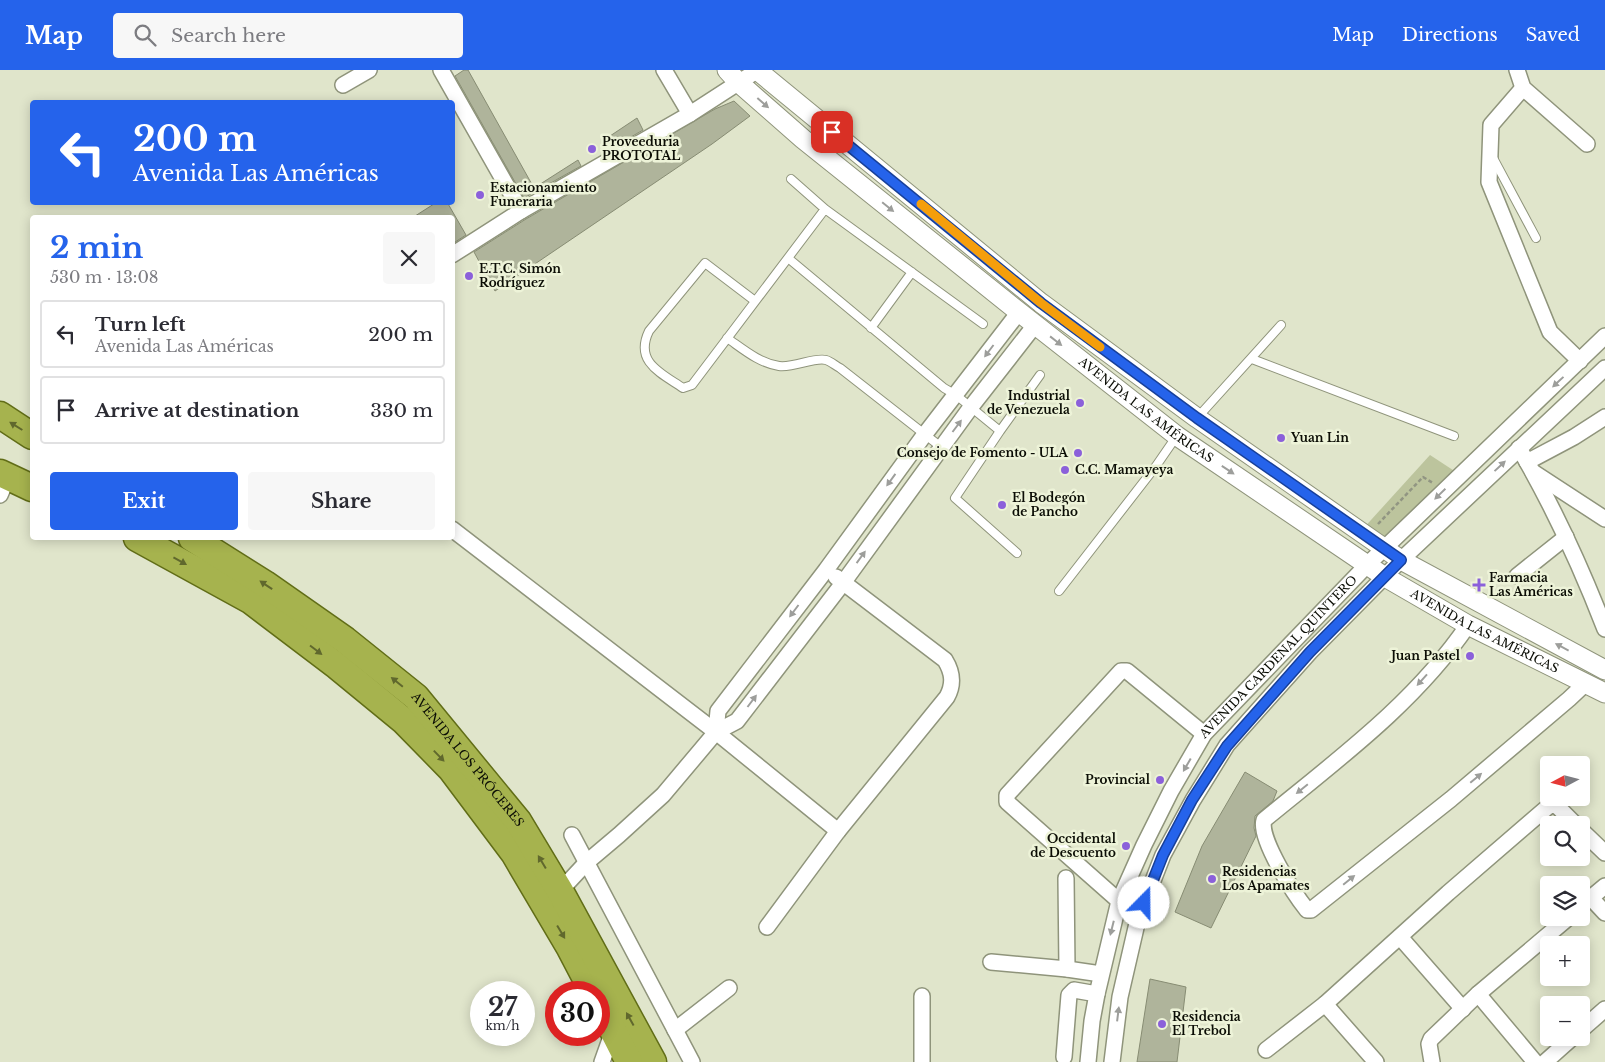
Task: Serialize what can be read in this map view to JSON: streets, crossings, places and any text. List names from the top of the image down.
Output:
{
  "streets": {
    "highway": ["AVENIDA LOS PRÓCERES"],
    "street": ["AVENIDA LAS AMÉRICAS", "AVENIDA CARDENAL QUINTERO"]
  },
  "crossings": [
    ["AVENIDA LAS AMÉRICAS", "AVENIDA CARDENAL QUINTERO"]
  ],
  "places": {
    "other": [
      "Proveeduria PROTOTAL",
      "Estacionamiento Funeraria",
      "E.T.C. Simón Rodríguez",
      "Industrial de Venezuela",
      "Yuan Lin",
      "Consejo de Fomento - ULA",
      "C.C. Mamayeya",
      "El Bodegón de Pancho",
      "Juan Pastel",
      "Provincial",
      "Occidental de Descuento",
      "Residencias Los Apamates",
      "Residencia El Trebol"
    ],
    "health": ["Farmacia Las Américas"]
  },
  "north": "left",
  "page": {
    "header": "Map",
    "search": "Search here",
    "nav": ["Map", "Directions", "Saved"],
    "turn": ["200 m", "Avenida Las Américas"],
    "heading": ["2 min", "530 m · 13:08"],
    "list": [
      {
        "name": "Turn left",
        "note": "Avenida Las Américas",
        "value": "200 m"
      },
      {
        "name": "Arrive at destination",
        "value": "330 m"
      }
    ],
    "buttons": ["Exit", "Share"],
    "map_buttons": ["+", "−"],
    "speed": "27 km/h",
    "limit": "30"
  }
}
